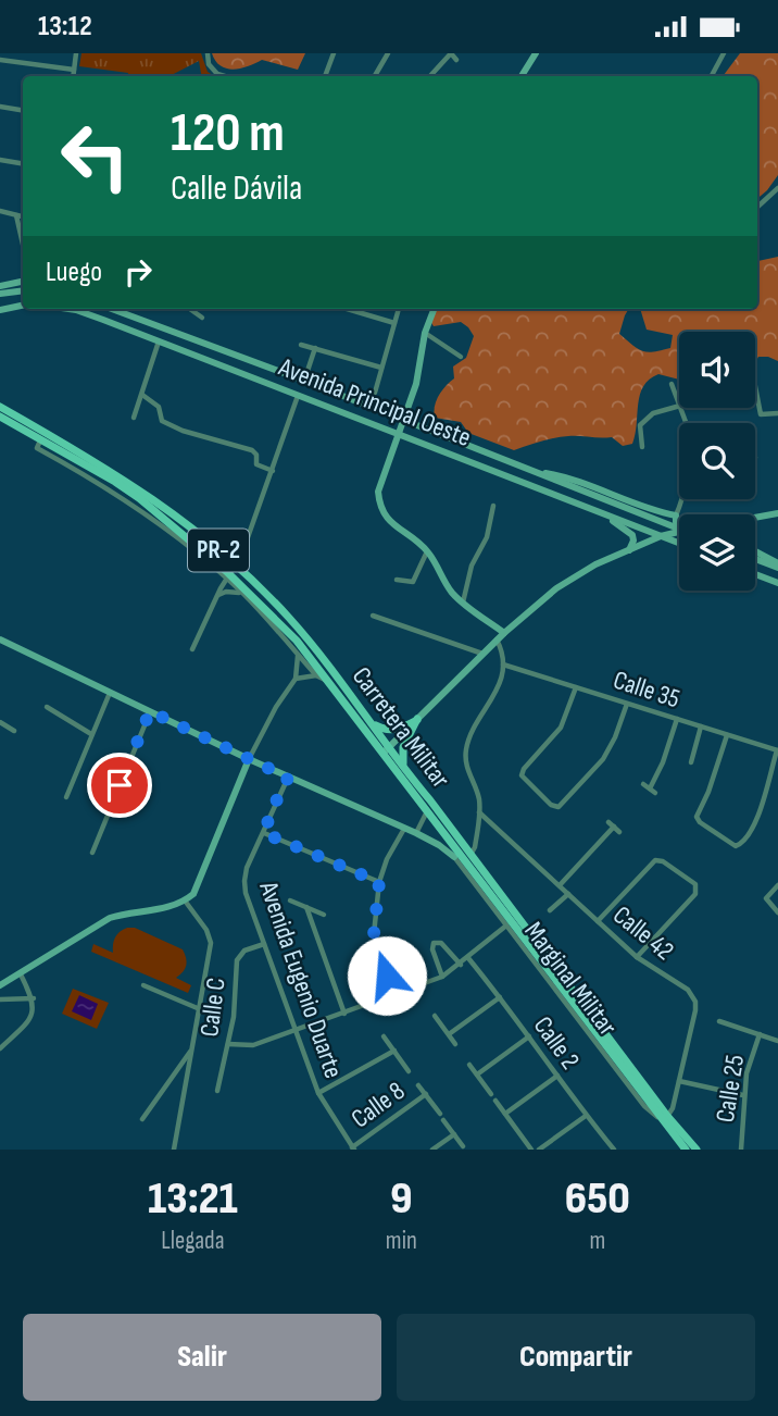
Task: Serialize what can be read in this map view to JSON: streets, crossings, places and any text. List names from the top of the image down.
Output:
{
  "streets": {
    "main road": ["PR-2", "Carretera Militar"],
    "street": [
      "Avenida Principal Oeste",
      "Calle 35",
      "Calle 42",
      "Marginal Militar",
      "Avenida Eugenio Duarte",
      "Calle C",
      "Calle 2",
      "Calle 25",
      "Calle 8"
    ]
  },
  "crossings": [
    ["Carretera Militar", "Calle 42"],
    ["Carretera Militar", "Marginal Militar"],
    ["Calle 42", "Marginal Militar"],
    ["Avenida Eugenio Duarte", "Calle C"],
    ["Avenida Eugenio Duarte", "Calle 8"]
  ],
  "page": {
    "status": "13:12",
    "turn": ["120 m", "Calle Dávila"],
    "then": "Luego",
    "eta": [
      "13:21",
      "Llegada",
      "9",
      "min",
      "650",
      "m"
    ],
    "buttons": ["Salir", "Compartir"]
  }
}
